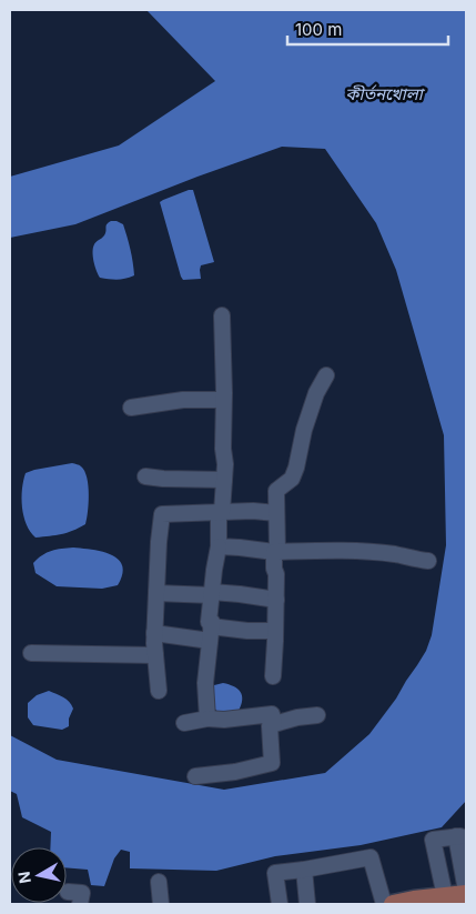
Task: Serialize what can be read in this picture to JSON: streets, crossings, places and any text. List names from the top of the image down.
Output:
{
  "water": ["কীর্তনখোলা"],
  "scale_bar": "100 m",
  "north": "left"
}
